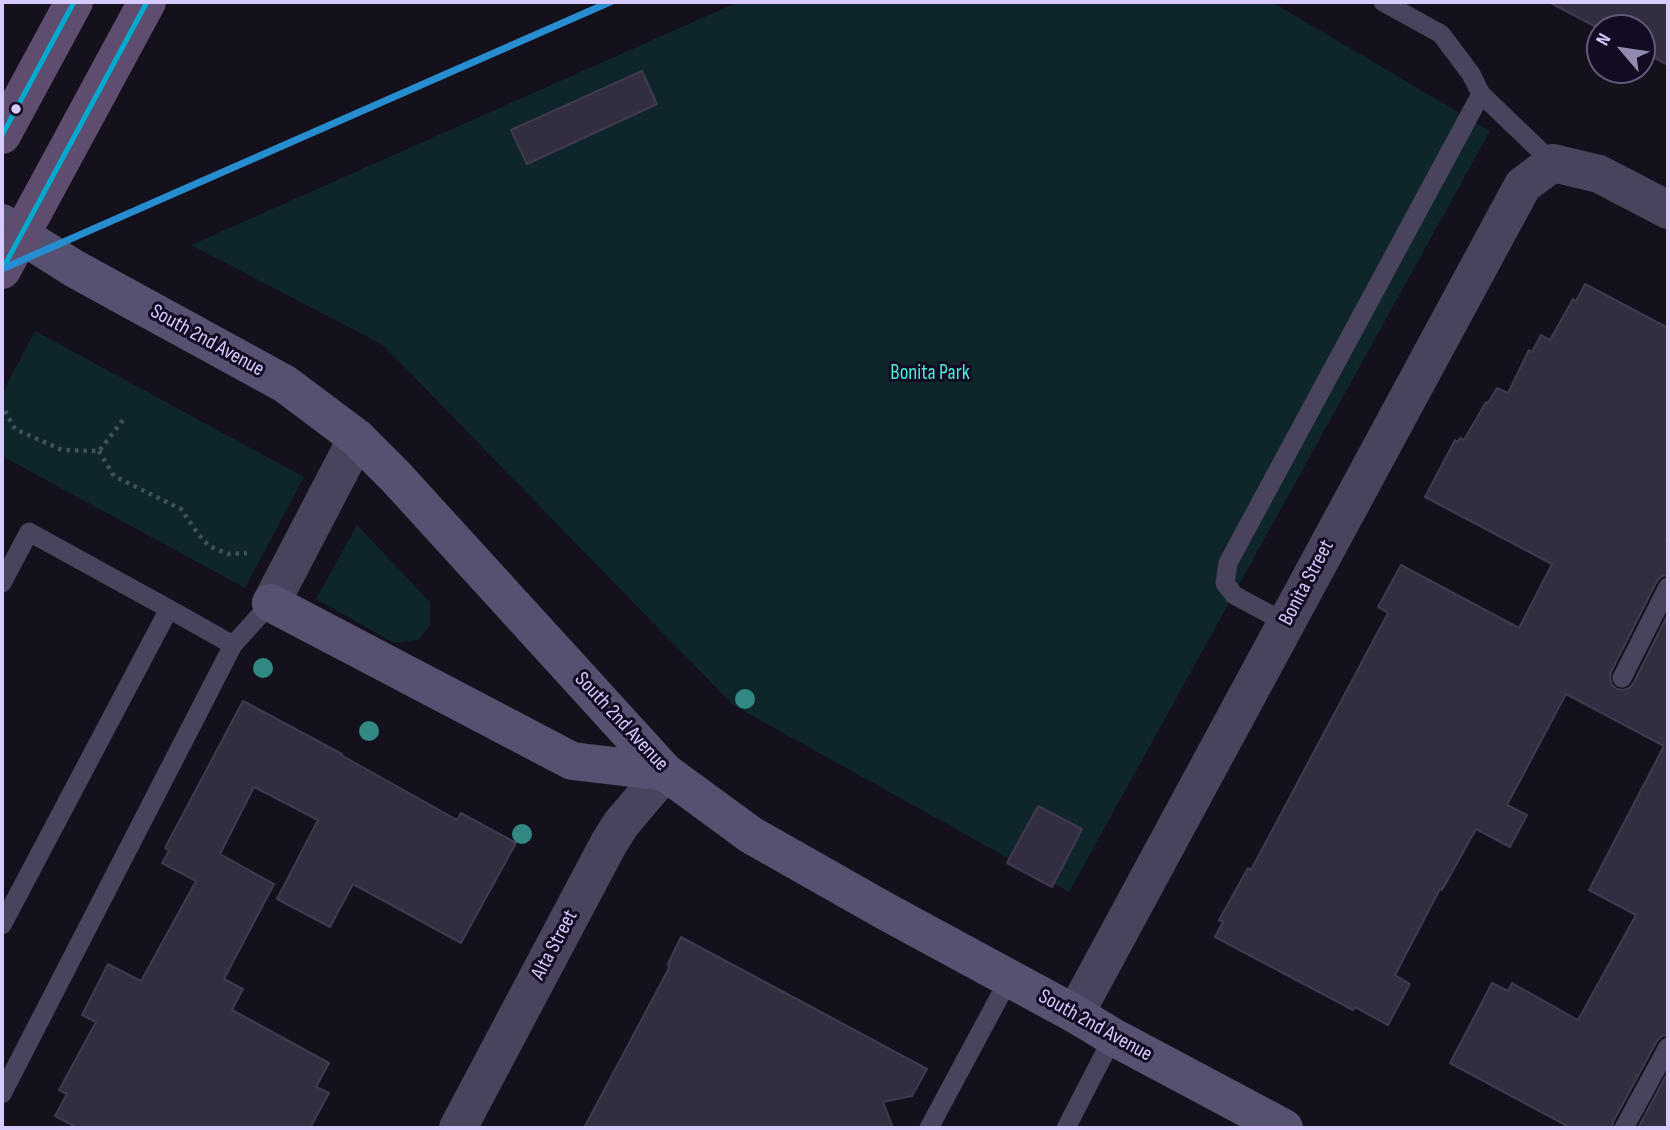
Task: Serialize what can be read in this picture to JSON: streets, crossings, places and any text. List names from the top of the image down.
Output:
{
  "streets": {
    "street": ["South 2nd Avenue", "Bonita Street", "Alta Street"]
  },
  "crossings": [
    ["South 2nd Avenue", "Bonita Street"],
    ["South 2nd Avenue", "Alta Street"]
  ],
  "parks": ["Bonita Park"],
  "north": "top left"
}
